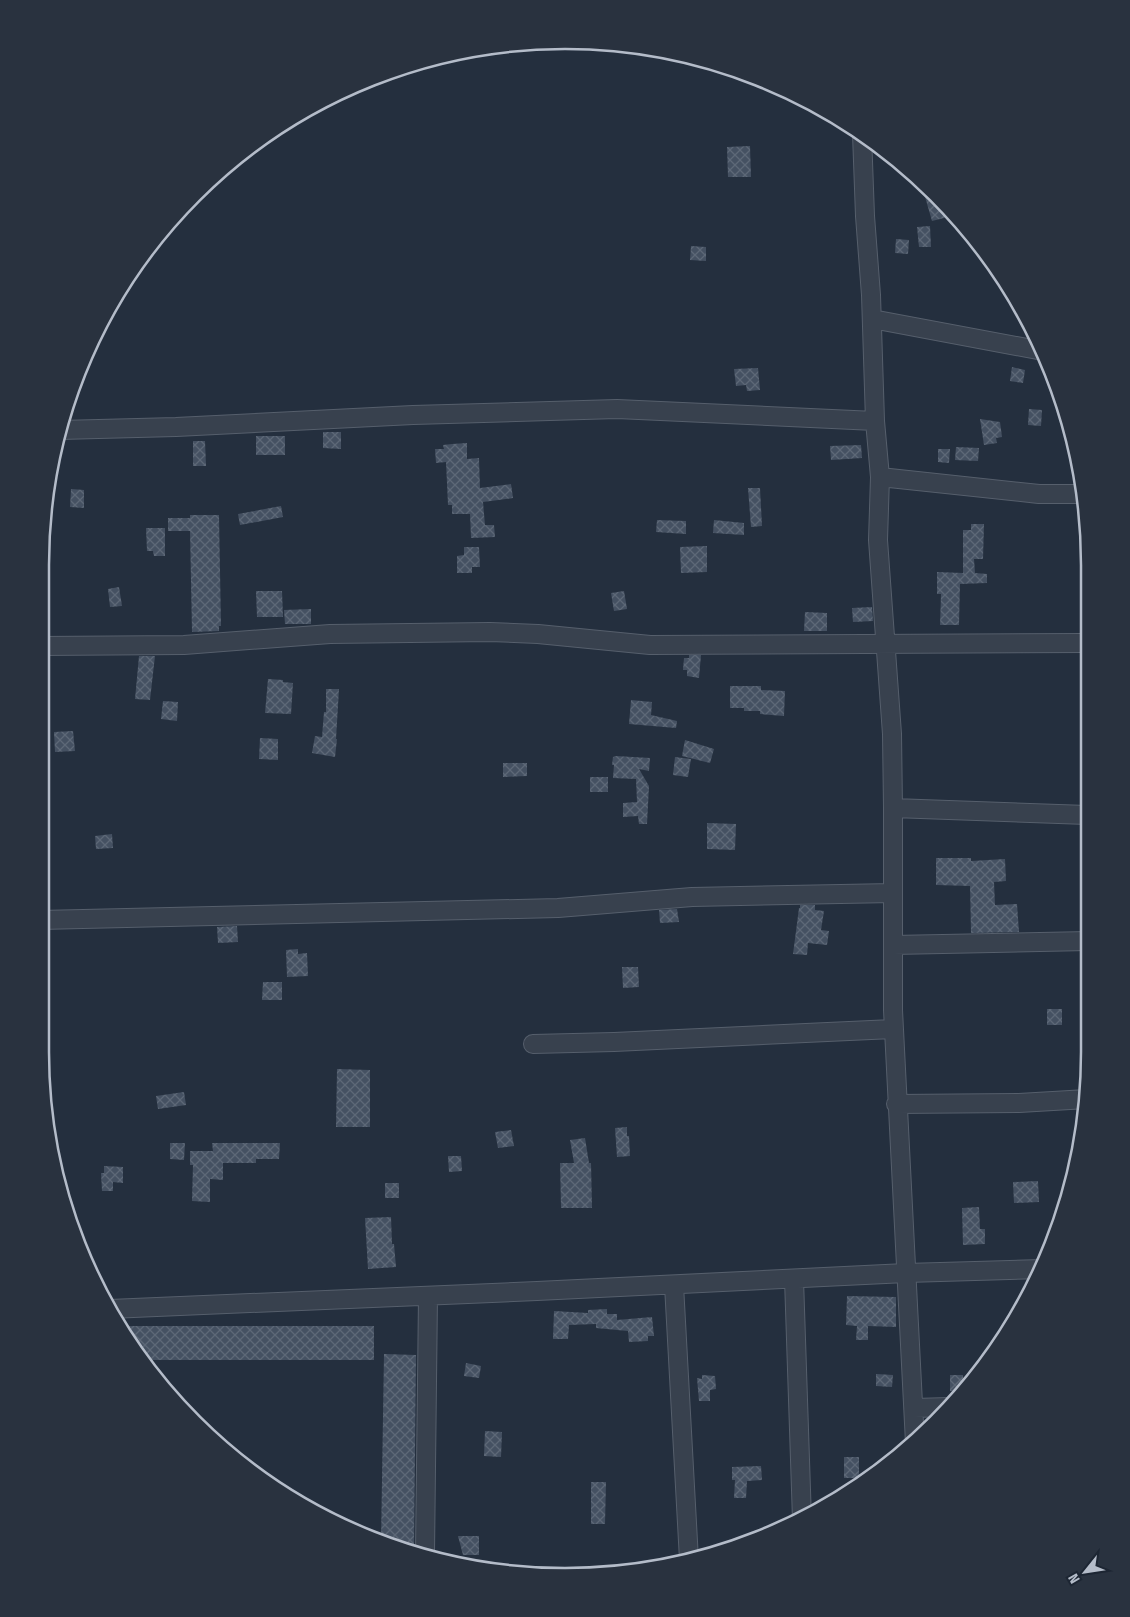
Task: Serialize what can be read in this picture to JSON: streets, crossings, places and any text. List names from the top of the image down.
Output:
{
  "north": "bottom left"
}
